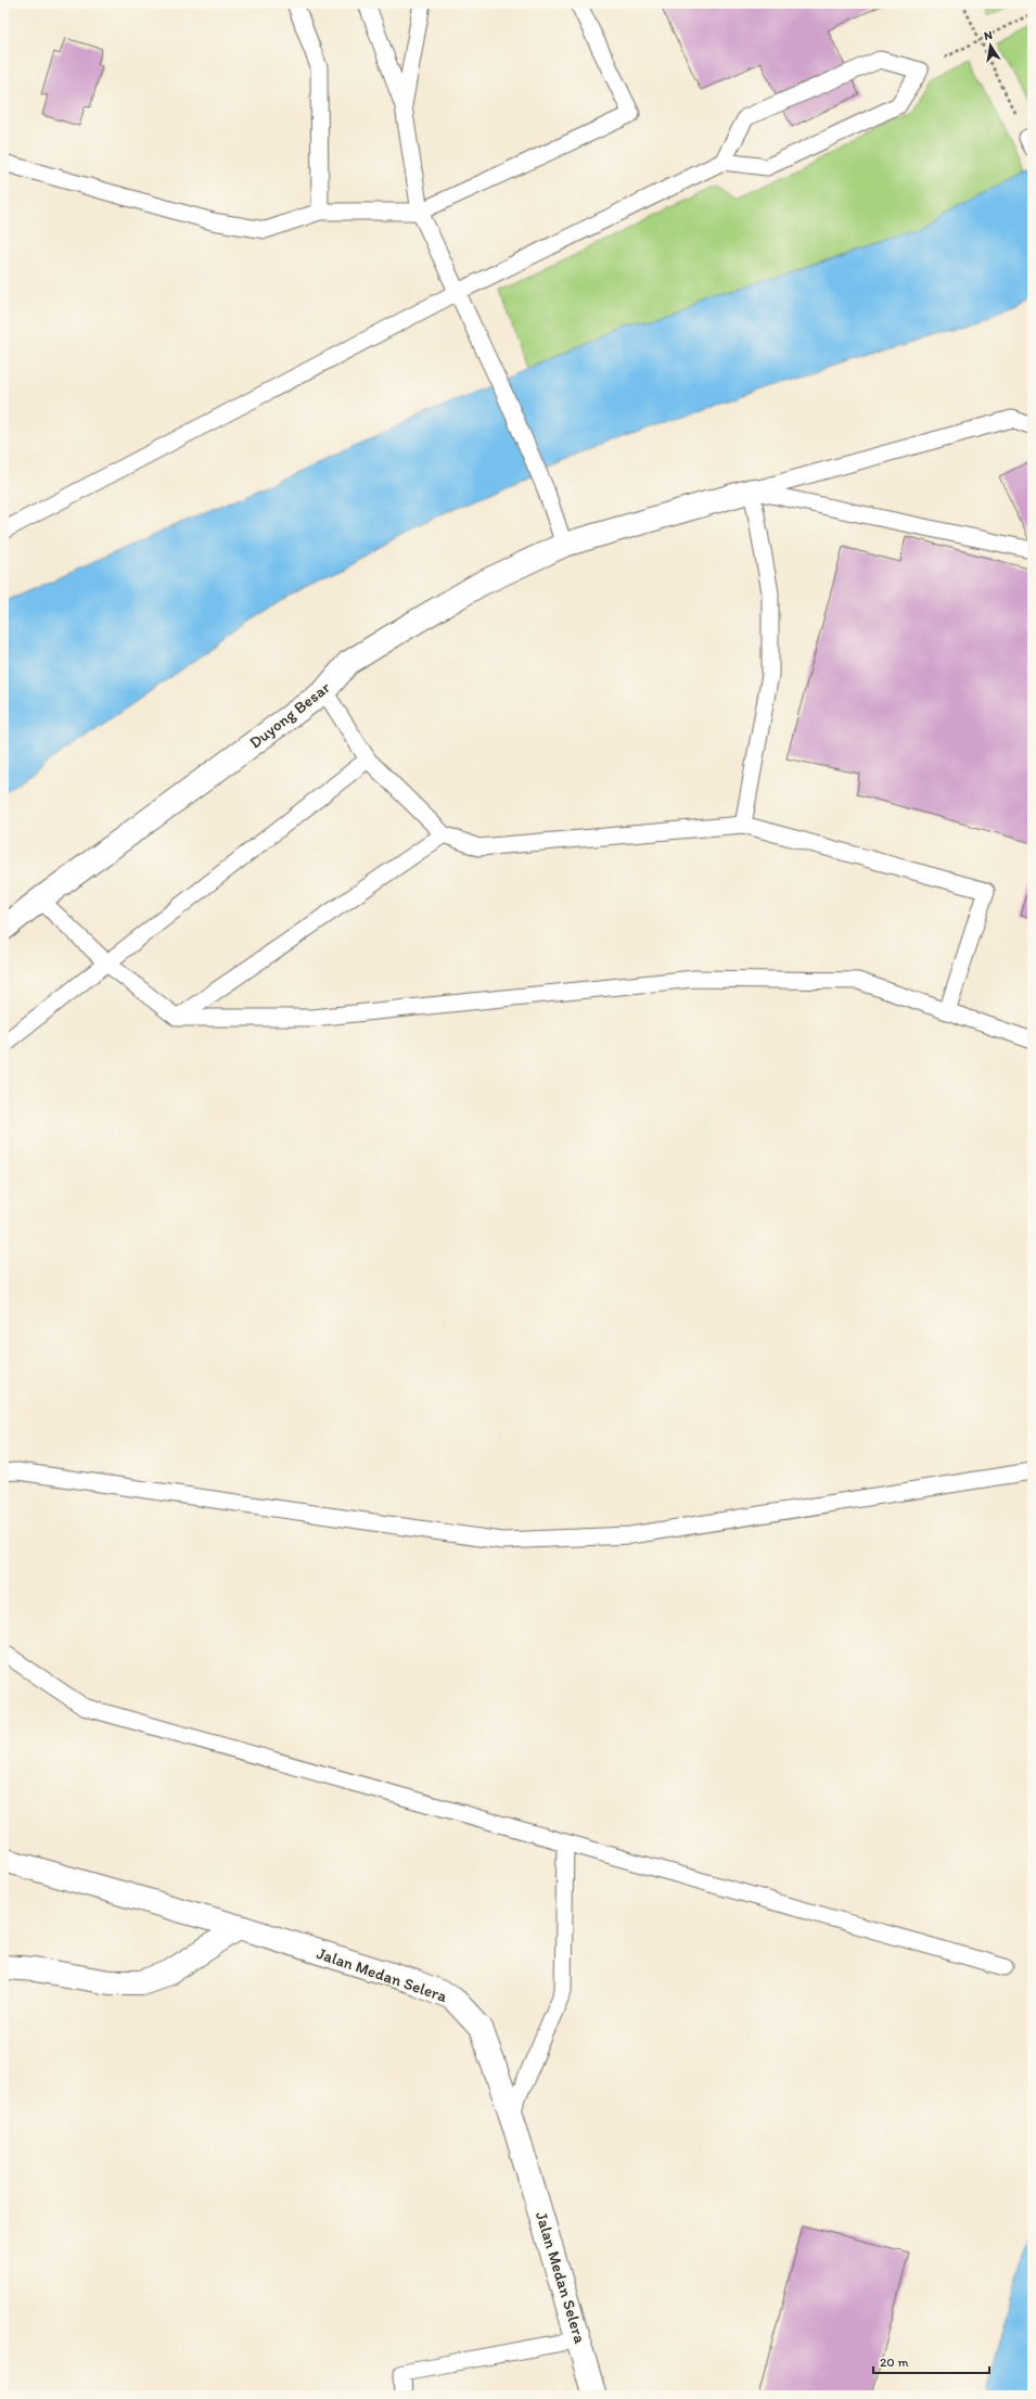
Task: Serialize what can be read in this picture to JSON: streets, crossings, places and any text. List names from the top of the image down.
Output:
{
  "streets": {
    "street": ["Duyong Besar", "Jalan Medan Selera"]
  },
  "scale_bar": "20 m",
  "north": "top"
}
